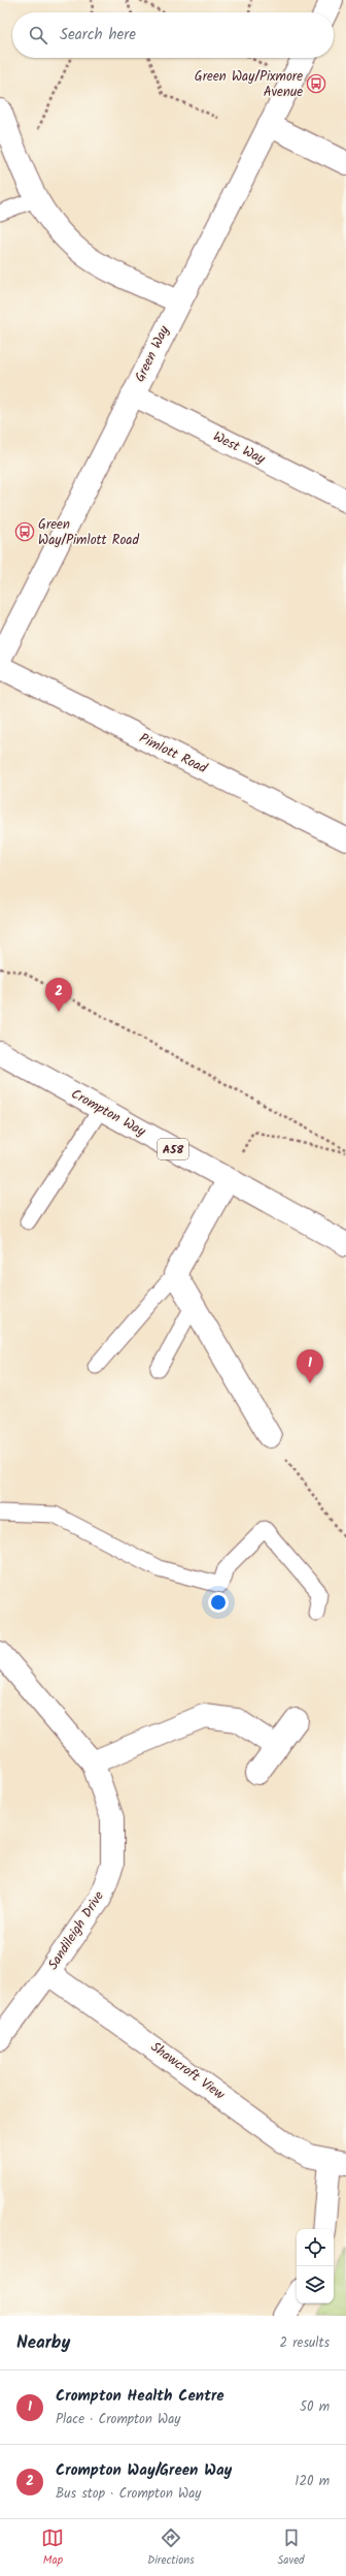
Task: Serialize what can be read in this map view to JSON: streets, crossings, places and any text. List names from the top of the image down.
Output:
{
  "streets": {
    "main road": [
      "Green Way",
      "West Way",
      "Pimlott Road",
      "Crompton Way",
      "A58",
      "Sandileigh Drive",
      "Shawcroft View"
    ]
  },
  "crossings": [
    ["Green Way", "West Way"],
    ["Sandileigh Drive", "Shawcroft View"]
  ],
  "places": {
    "bus stop": ["Green Way/Pixmore Avenue", "Green Way/Pimlott Road"]
  },
  "page": {
    "search": "Search here",
    "pins": ["2", "1"],
    "heading": ["Nearby", "2 results"],
    "list": [
      {
        "mark": "1",
        "name": "Crompton Health Centre",
        "note": "Place · Crompton Way",
        "value": "50 m"
      },
      {
        "mark": "2",
        "name": "Crompton Way/Green Way",
        "note": "Bus stop · Crompton Way",
        "value": "120 m"
      }
    ],
    "nav": ["Map", "Directions", "Saved"]
  }
}
